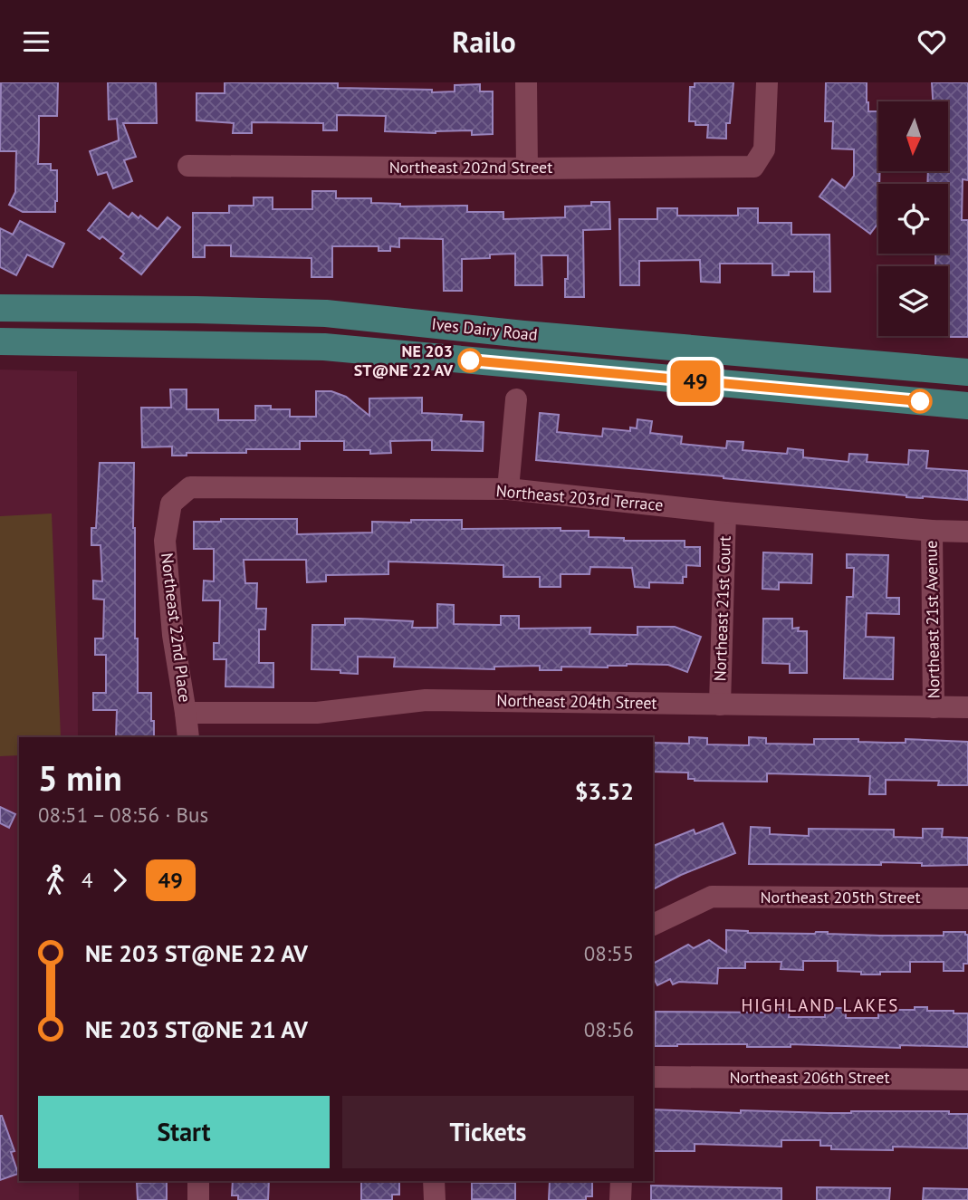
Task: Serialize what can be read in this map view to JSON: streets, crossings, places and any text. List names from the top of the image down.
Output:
{
  "streets": {
    "main road": ["Ives Dairy Road"],
    "street": [
      "Northeast 202nd Street",
      "Northeast 203rd Terrace",
      "Northeast 21st Court",
      "Northeast 21st Avenue",
      "Northeast 22nd Place",
      "Northeast 204th Street",
      "Northeast 205th Street",
      "Northeast 206th Street"
    ]
  },
  "crossings": [
    ["Northeast 203rd Terrace", "Northeast 21st Court"],
    ["Northeast 203rd Terrace", "Northeast 21st Avenue"],
    ["Northeast 203rd Terrace", "Northeast 22nd Place"],
    ["Northeast 21st Court", "Northeast 204th Street"],
    ["Northeast 21st Avenue", "Northeast 204th Street"],
    ["Northeast 22nd Place", "Northeast 204th Street"]
  ],
  "districts": ["HIGHLAND LAKES"],
  "places": ["NE 203 ST@NE 22 AV"],
  "lines": ["bus line 49"],
  "north": "bottom",
  "page": {
    "header": "Railo",
    "on_map": "49",
    "heading": ["5 min", "08:51 – 08:56 · Bus", "$3.52"],
    "legs": ["4", "49"],
    "list": [
      {
        "name": "NE 203 ST@NE 22 AV",
        "value": "08:55"
      },
      {
        "name": "NE 203 ST@NE 21 AV",
        "value": "08:56"
      }
    ],
    "buttons": ["Start", "Tickets"]
  }
}
